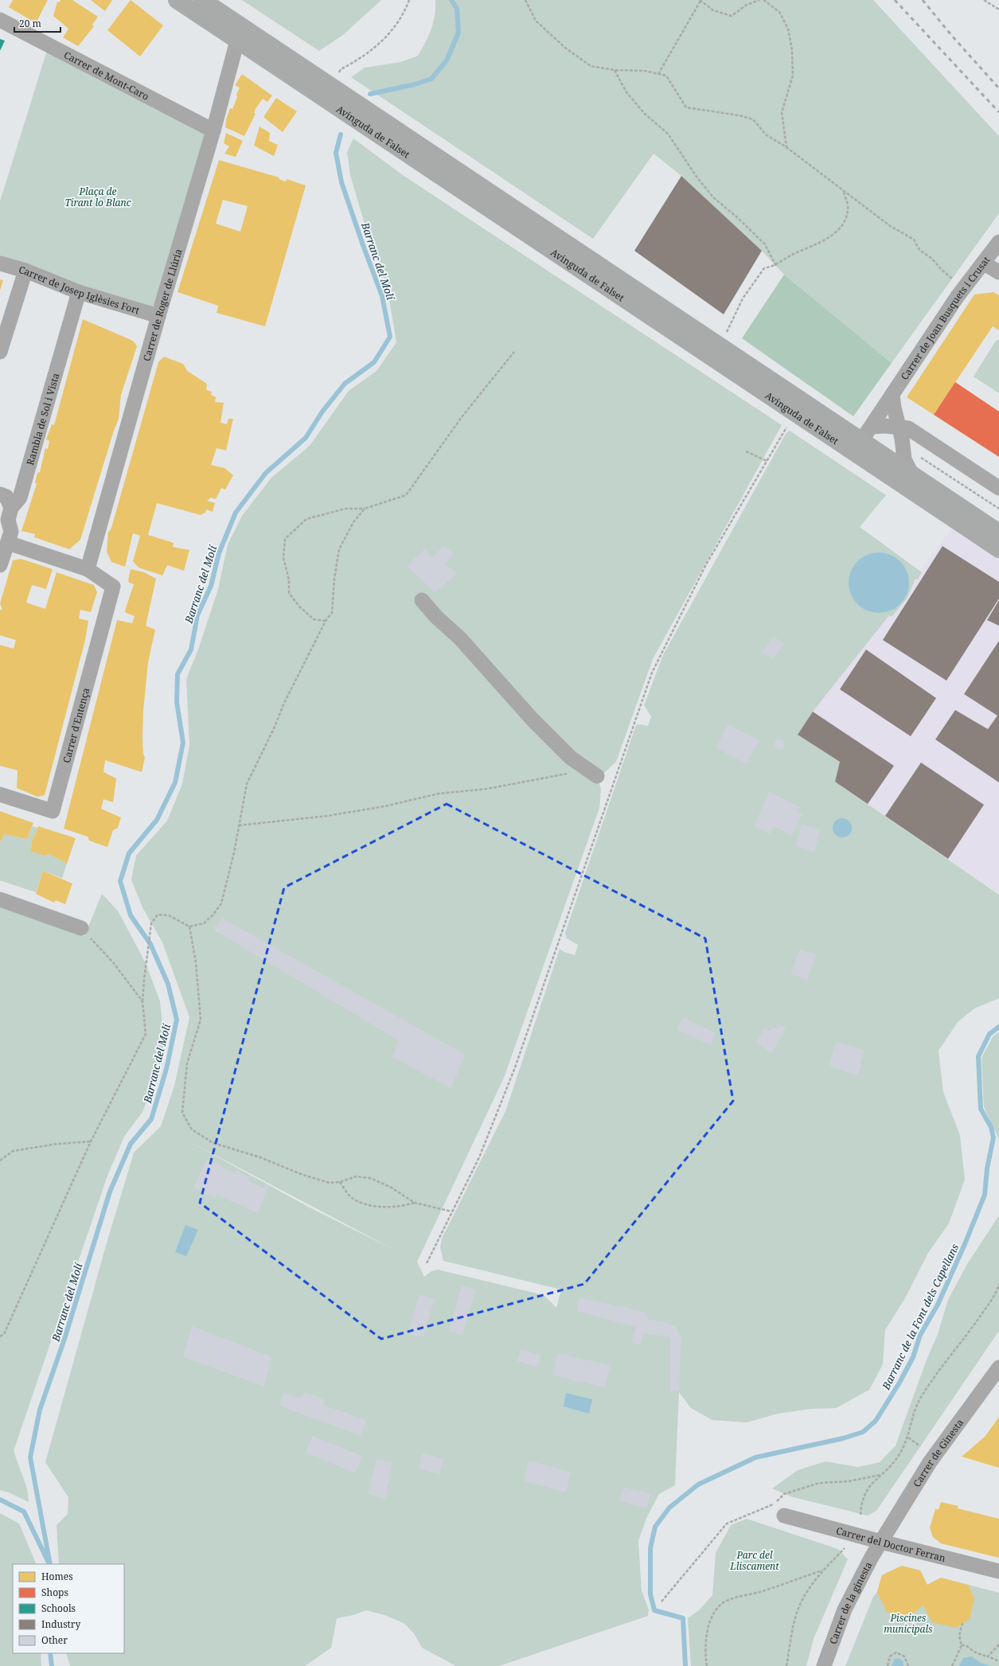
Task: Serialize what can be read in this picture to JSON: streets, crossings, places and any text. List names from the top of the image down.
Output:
{
  "streets": {
    "main road": ["Avinguda de Falset"],
    "street": [
      "Carrer de Mont-Caro",
      "Carrer de Josep Iglèsies Fort",
      "Carrer de Roger de Llúria",
      "Carrer de Joan Busquets i Crusat",
      "Rambla de Sol i Vista",
      "Carrer d'Entença",
      "Carrer de Ginesta",
      "Carrer del Doctor Ferran",
      "Carrer de la ginesta"
    ]
  },
  "crossings": [
    ["Carrer de Mont-Caro", "Carrer de Roger de Llúria"],
    ["Avinguda de Falset", "Carrer de Roger de Llúria"],
    ["Avinguda de Falset", "Carrer de Joan Busquets i Crusat"],
    ["Carrer de Josep Iglèsies Fort", "Carrer de Roger de Llúria"],
    ["Carrer de Josep Iglèsies Fort", "Rambla de Sol i Vista"],
    ["Carrer de Roger de Llúria", "Carrer d'Entença"],
    ["Carrer de Ginesta", "Carrer del Doctor Ferran"],
    ["Carrer de Ginesta", "Carrer de la ginesta"],
    ["Carrer del Doctor Ferran", "Carrer de la ginesta"]
  ],
  "water": ["Barranc del Molí", "Barranc de la Font dels Capellans"],
  "parks": ["Plaça de Tirant lo Blanc", "Parc del Lliscament", "Piscines municipals"],
  "legend": [
    "Homes",
    "Shops",
    "Schools",
    "Industry",
    "Other"
  ],
  "scale_bar": "20 m"
}
